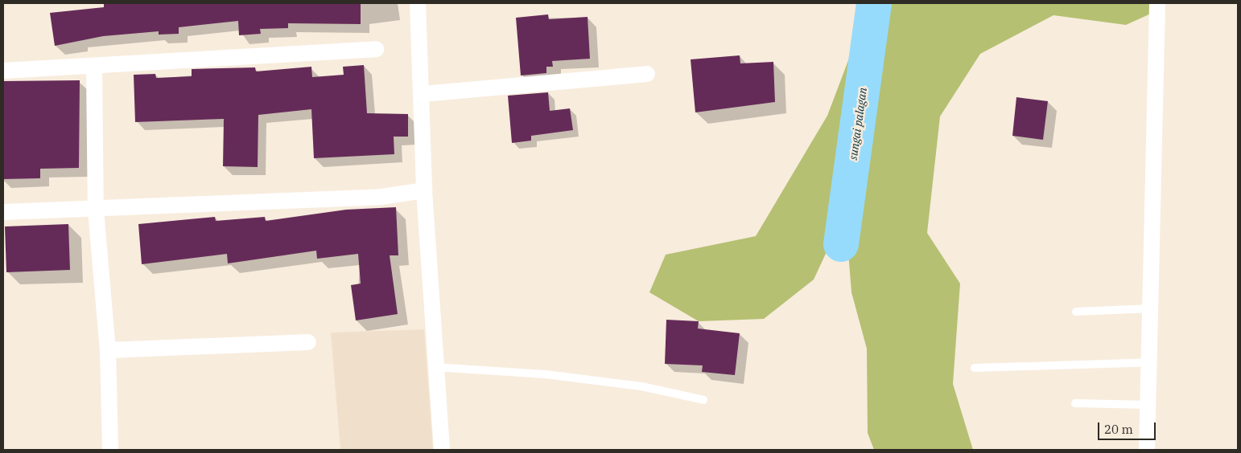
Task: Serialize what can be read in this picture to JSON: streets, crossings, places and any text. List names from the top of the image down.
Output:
{
  "water": ["sungai palagan"],
  "scale_bar": "20 m"
}
